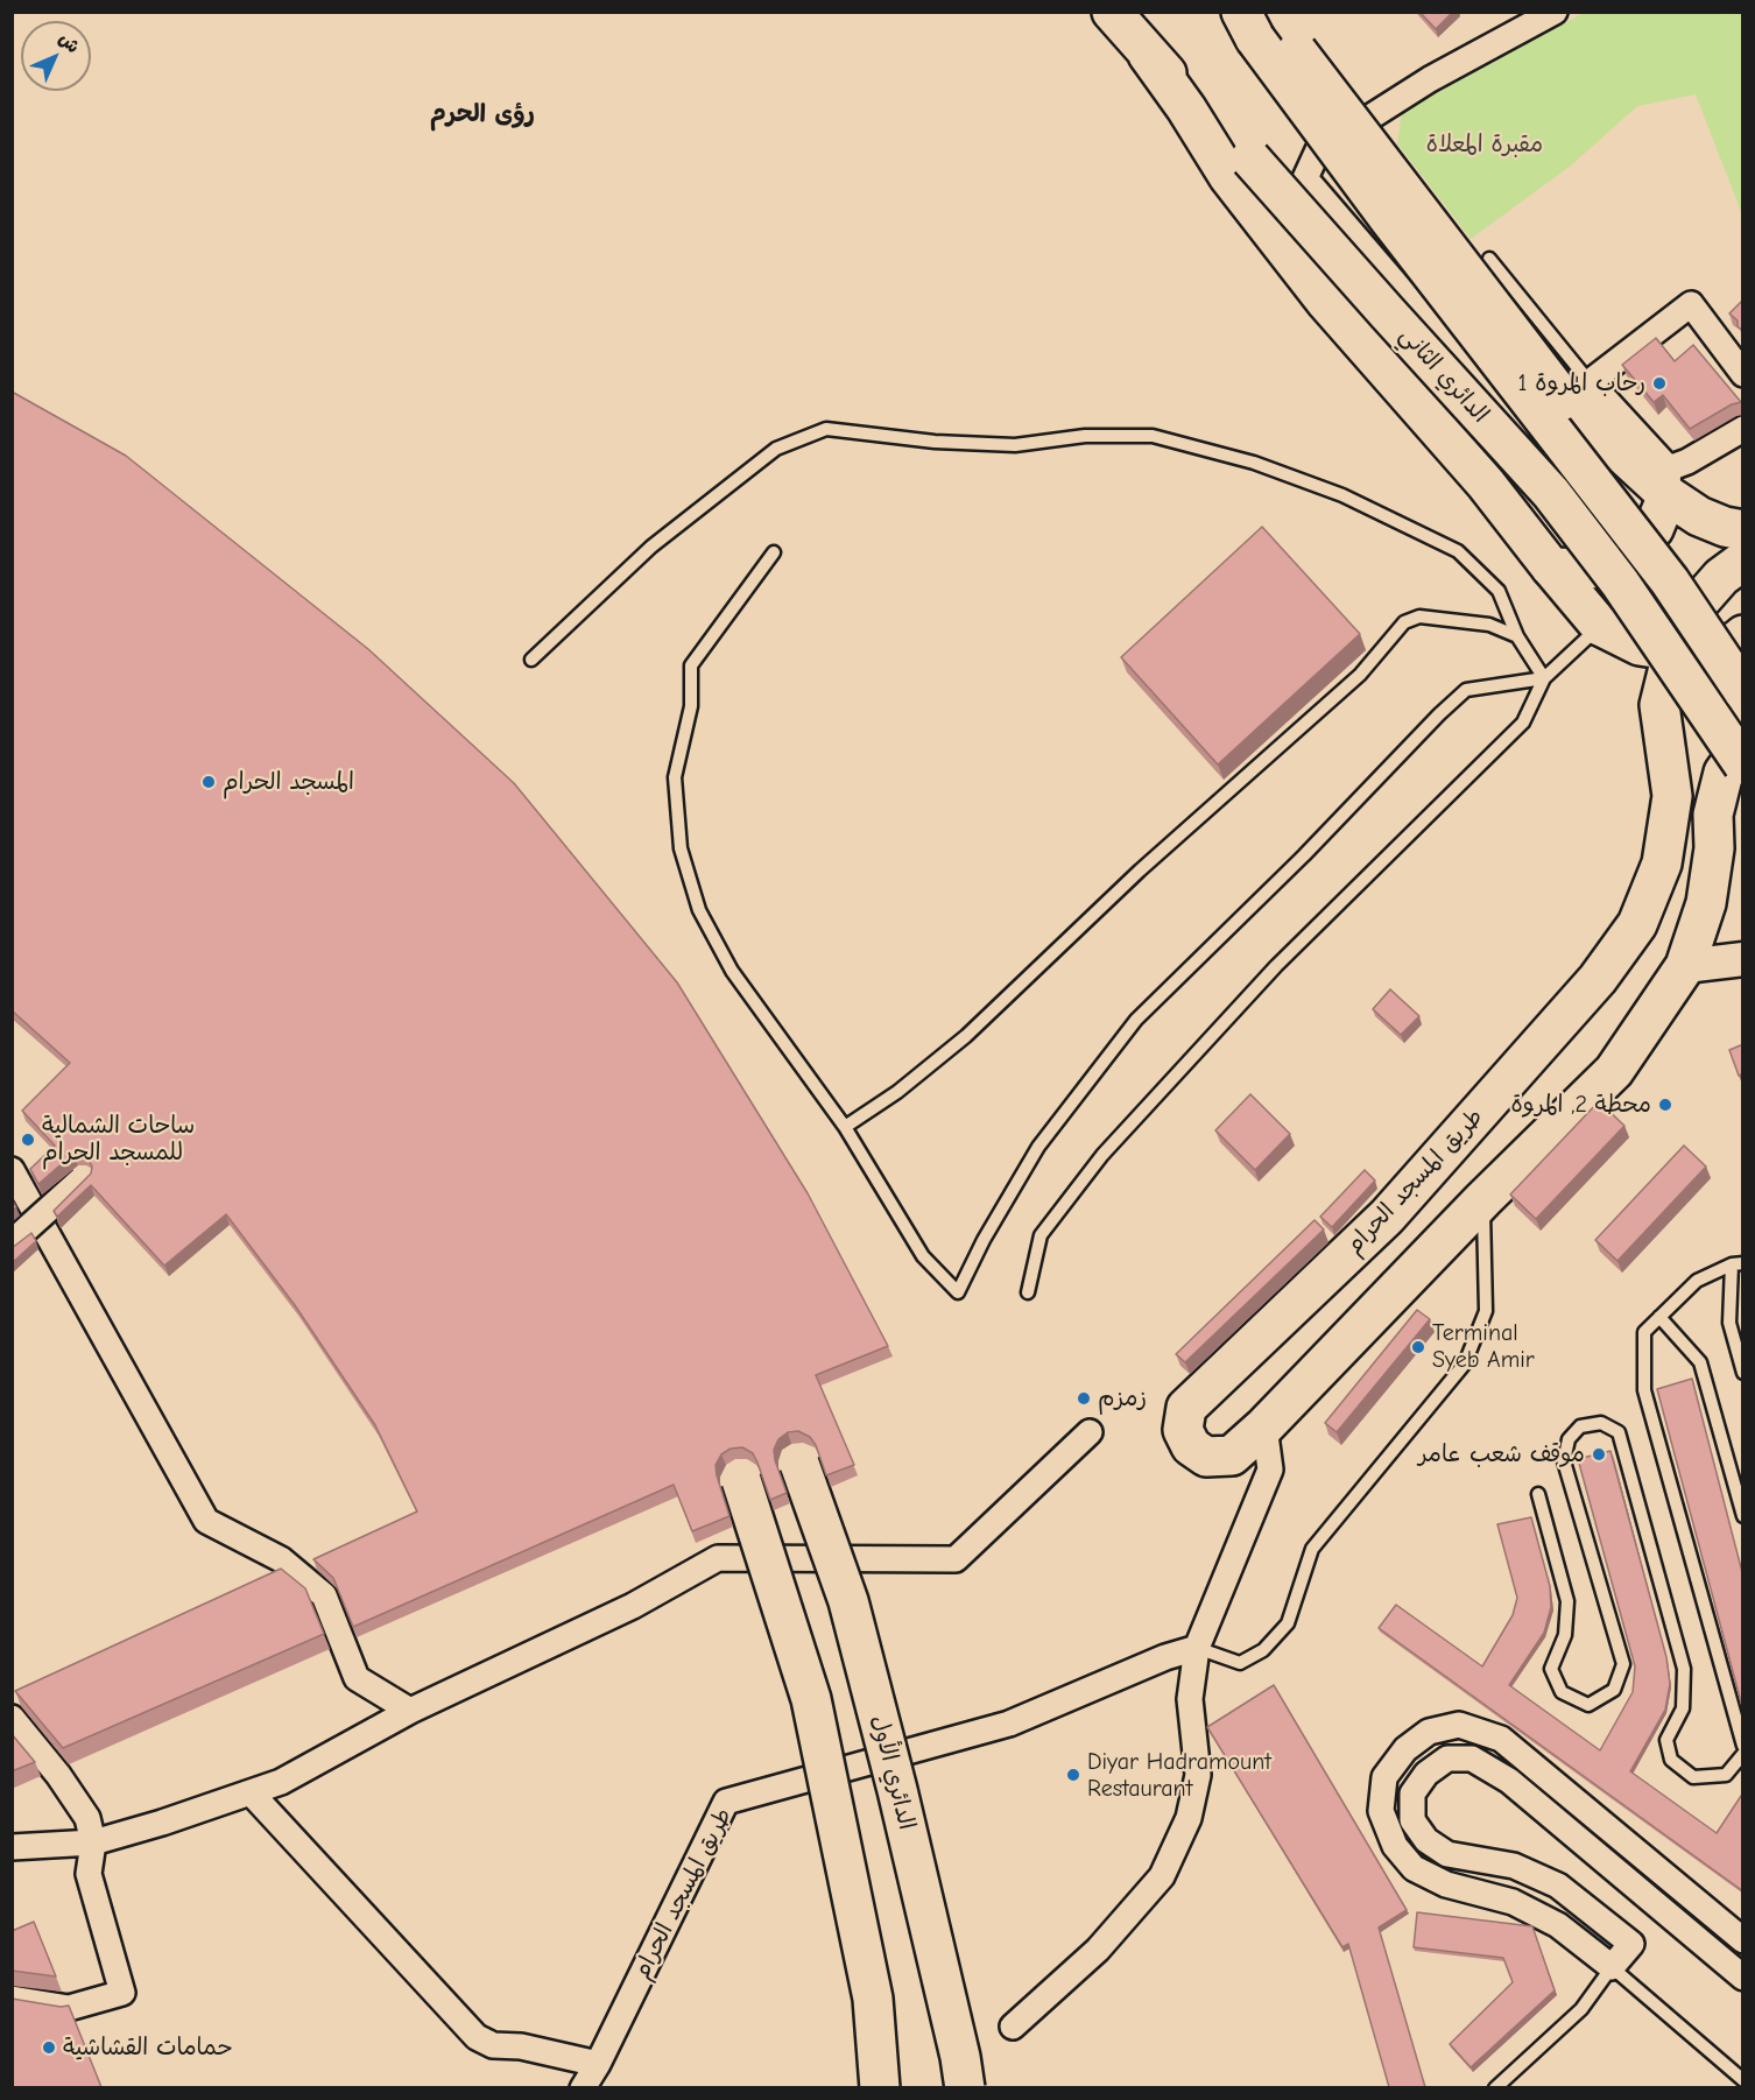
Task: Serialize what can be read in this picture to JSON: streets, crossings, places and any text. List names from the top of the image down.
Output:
{
  "streets": {
    "main road": ["الدائري الثاني", "طريق المسجد الحرام", "الدائري الأول"]
  },
  "districts": ["رؤى الحرم"],
  "parks": ["مقبرة المعلاة"],
  "places": [
    "رحاب المروة 1",
    "المسجد الحرام",
    "محطة 2, المروة",
    "ساحات الشمالية للمسجد الحرام",
    "Terminal Syeb Amir",
    "زمزم",
    "موقف شعب عامر",
    "Diyar Hadramount Restaurant",
    "حمامات القشاشية"
  ],
  "north": "top right"
}
